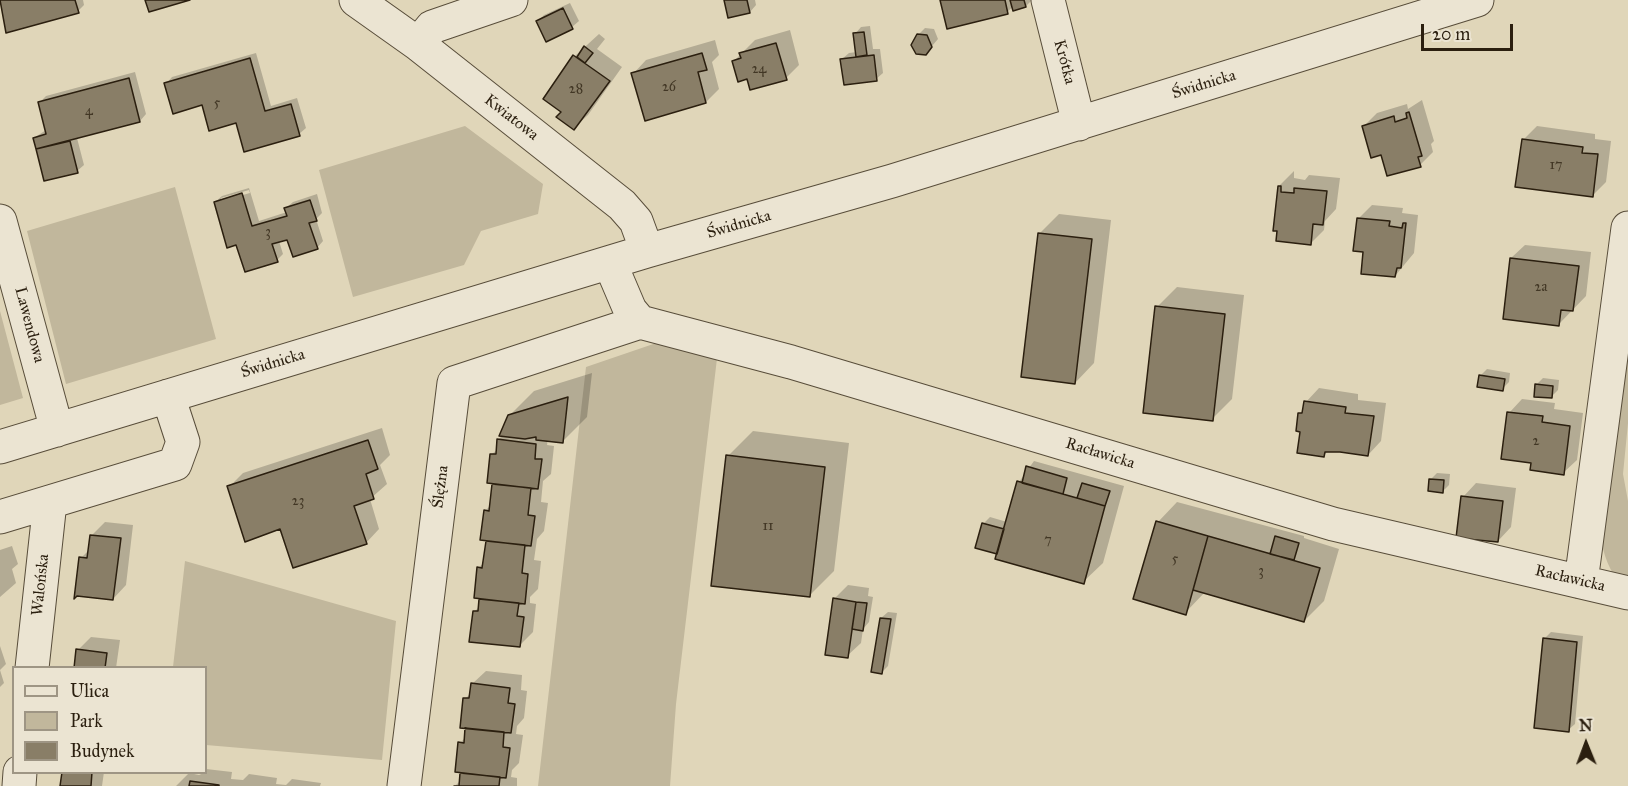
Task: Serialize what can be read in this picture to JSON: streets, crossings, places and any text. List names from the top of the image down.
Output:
{
  "streets": {
    "street": [
      "Krótka",
      "Świdnicka",
      "Kwiatowa",
      "Lawendowa",
      "Racławicka",
      "Ślężna",
      "Walońska"
    ]
  },
  "crossings": [
    ["Krótka", "Świdnicka"],
    ["Świdnicka", "Kwiatowa"],
    ["Świdnicka", "Lawendowa"],
    ["Racławicka", "Ślężna"]
  ],
  "house_numbers": [
    "24",
    "26",
    "28",
    "5",
    "4",
    "17",
    "3",
    "2a",
    "2",
    "23",
    "11",
    "7",
    "5",
    "3"
  ],
  "legend": ["Ulica", "Park", "Budynek"],
  "scale_bar": "20 m",
  "north": "top"
}
